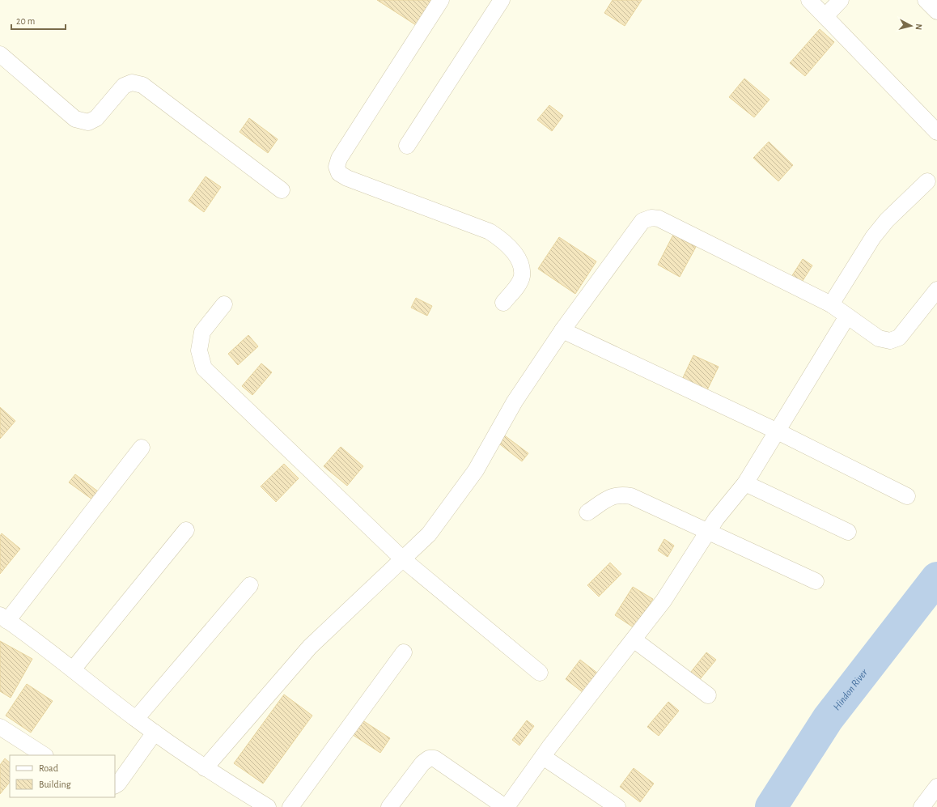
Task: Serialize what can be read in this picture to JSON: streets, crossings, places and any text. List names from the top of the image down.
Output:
{
  "water": ["Hindon River"],
  "legend": ["Road", "Building"],
  "scale_bar": "20 m",
  "north": "right"
}
